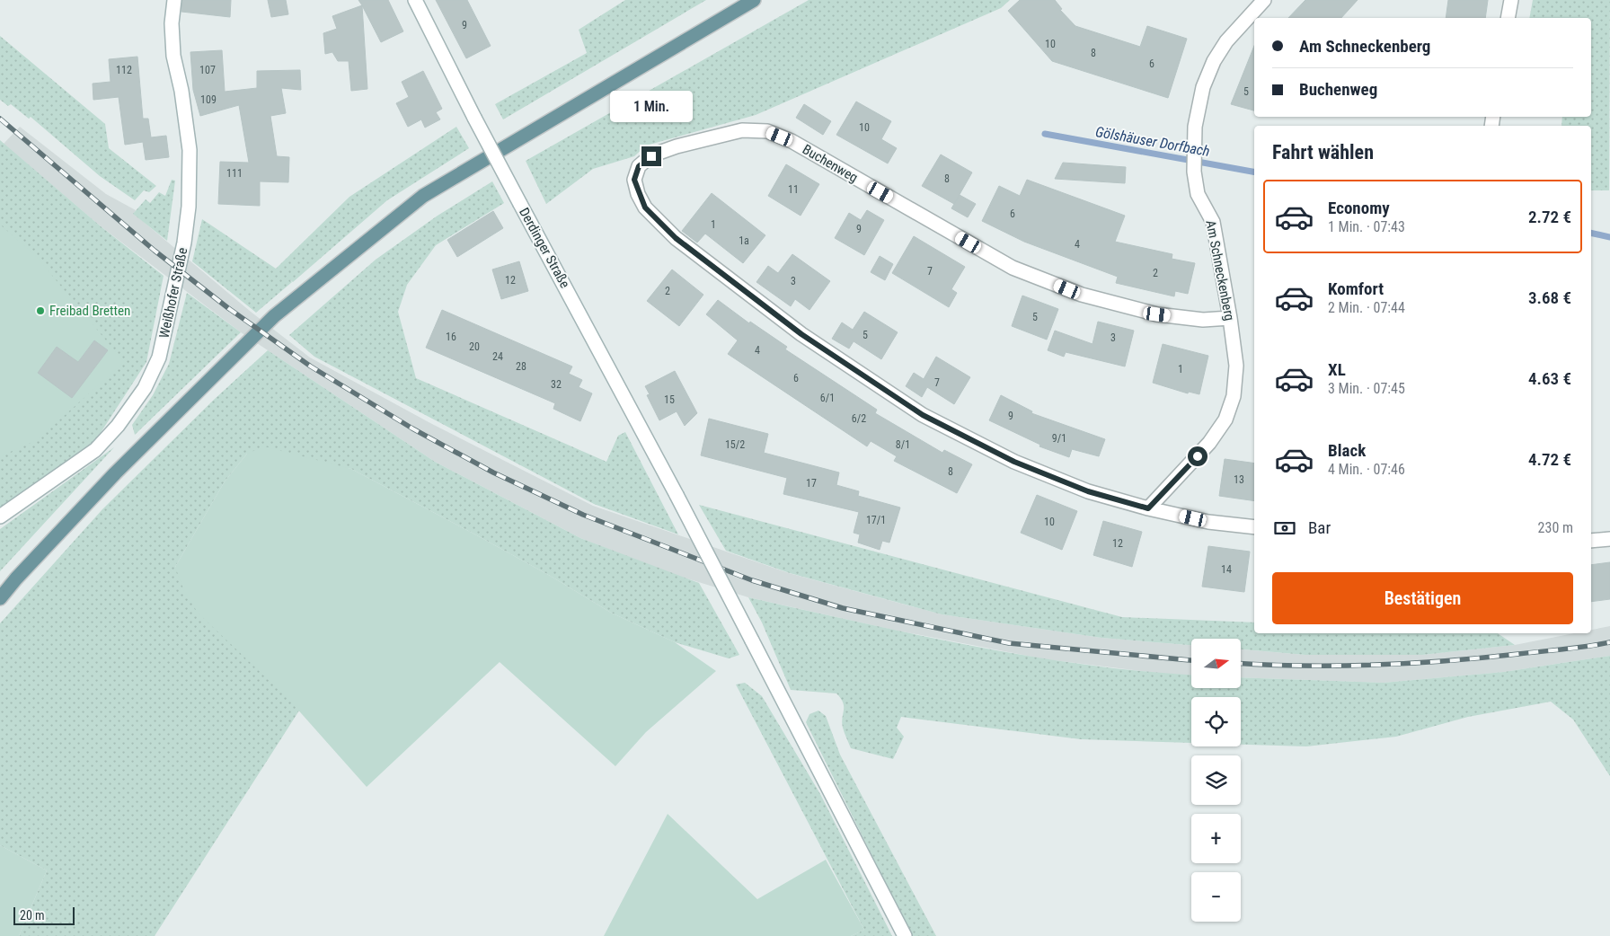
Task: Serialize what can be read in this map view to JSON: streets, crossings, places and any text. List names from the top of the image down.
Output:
{
  "streets": {
    "street": [
      "Buchenweg",
      "Derdinger Straße",
      "Am Schneckenberg",
      "Weißhofer Straße"
    ]
  },
  "crossings": [
    ["Buchenweg", "Am Schneckenberg"]
  ],
  "water": ["Gölshäuser Dorfbach"],
  "places": ["Freibad Bretten"],
  "house_numbers": [
    "9",
    "10",
    "8",
    "6",
    "112",
    "107",
    "5",
    "109",
    "10",
    "111",
    "8",
    "11",
    "6",
    "1",
    "9",
    "1a",
    "4",
    "7",
    "2",
    "12",
    "3",
    "2",
    "5",
    "5",
    "16",
    "3",
    "20",
    "4",
    "24",
    "28",
    "1",
    "6",
    "7",
    "32",
    "6/1",
    "15",
    "9",
    "6/2",
    "9/1",
    "15/2",
    "8/1",
    "8",
    "13",
    "17",
    "17/1",
    "10",
    "12",
    "14"
  ],
  "scale_bar": "20 m",
  "north": "right",
  "page": {
    "banner": ["Am Schneckenberg", "Buchenweg"],
    "bubble": "1 Min.",
    "heading": "Fahrt wählen",
    "list": [
      {
        "name": "Economy",
        "note": "1 Min. · 07:43",
        "value": "2.72 €"
      },
      {
        "name": "Komfort",
        "note": "2 Min. · 07:44",
        "value": "3.68 €"
      },
      {
        "name": "XL",
        "note": "3 Min. · 07:45",
        "value": "4.63 €"
      },
      {
        "name": "Black",
        "note": "4 Min. · 07:46",
        "value": "4.72 €"
      }
    ],
    "pay": ["Bar", "230 m"],
    "buttons": "Bestätigen",
    "map_buttons": ["+", "−"],
    "scale": "20 m"
  }
}
